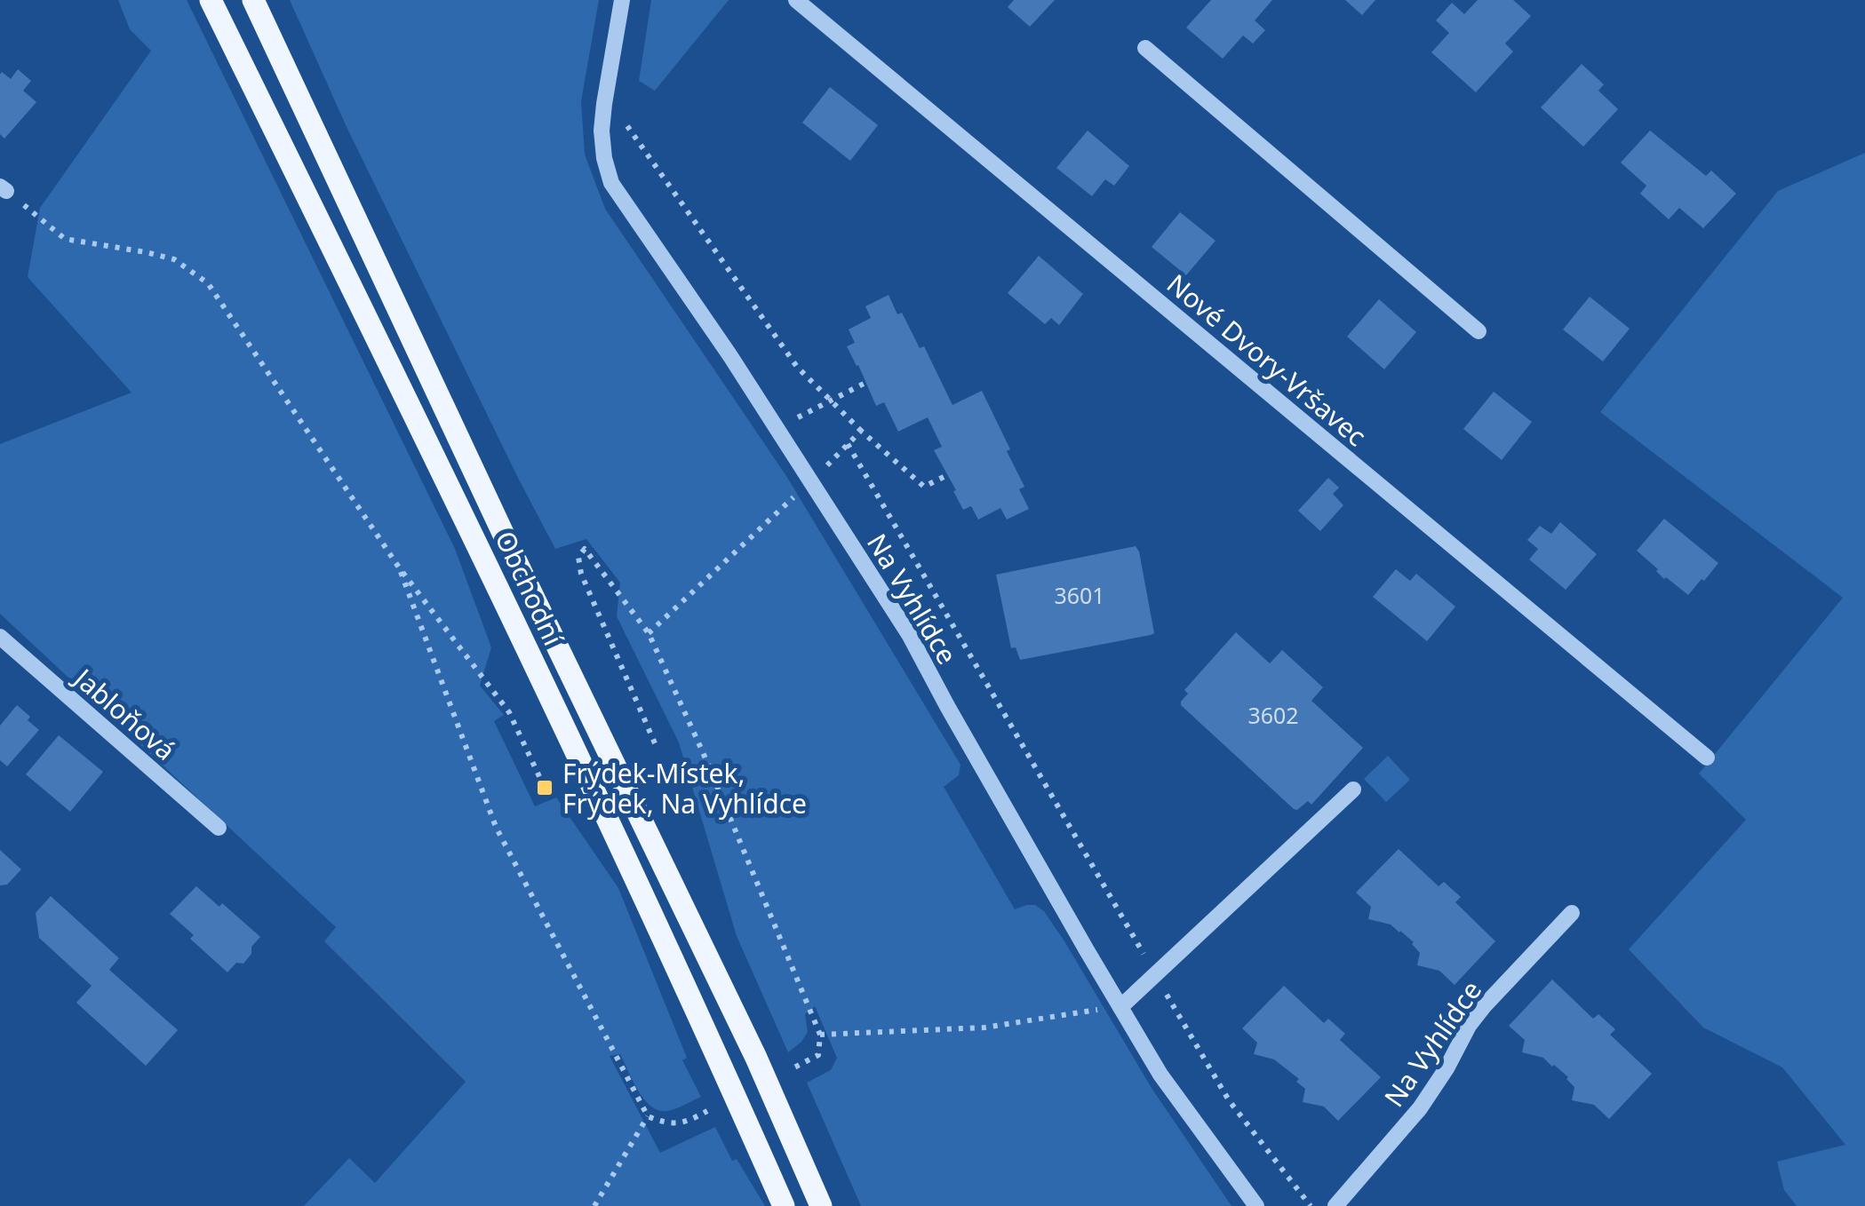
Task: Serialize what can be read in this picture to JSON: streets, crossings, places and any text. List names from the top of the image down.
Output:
{
  "streets": {
    "main road": ["Obchodní"],
    "street": ["Nové Dvory-Vršavec", "Na Vyhlídce", "Jabloňová"]
  },
  "places": {
    "transit": ["Frýdek-Místek, Frýdek, Na Vyhlídce"]
  },
  "house_numbers": ["3601", "3602"]
}
